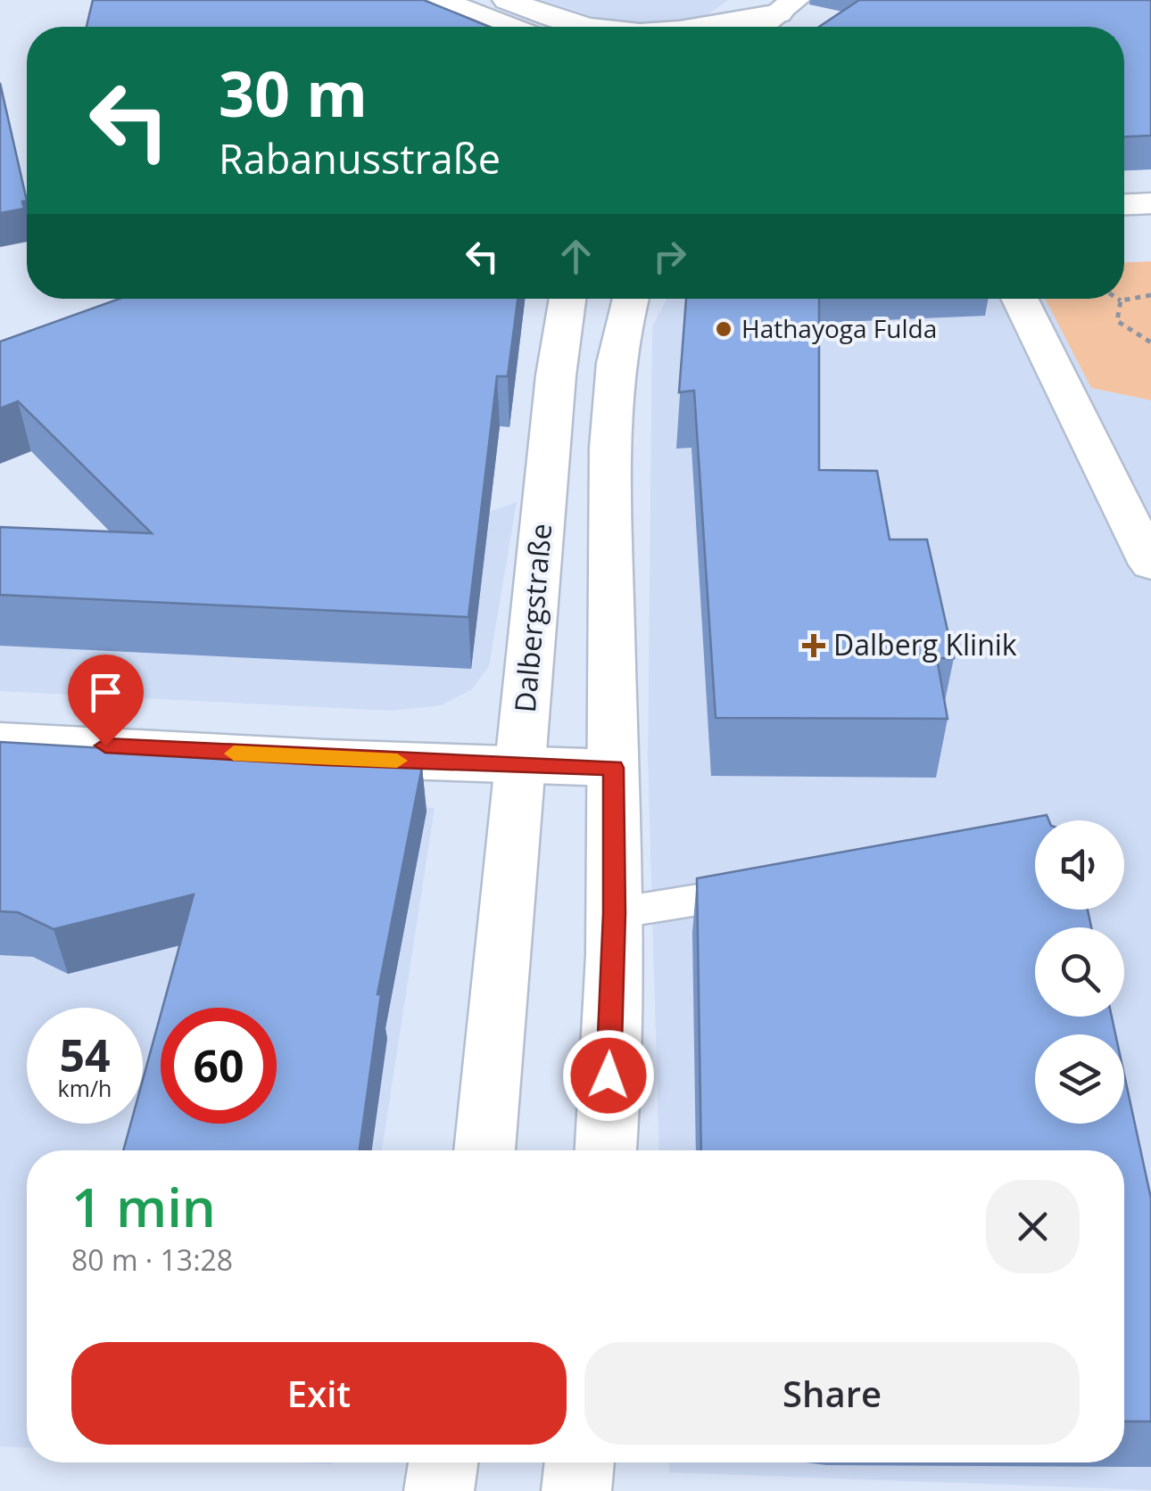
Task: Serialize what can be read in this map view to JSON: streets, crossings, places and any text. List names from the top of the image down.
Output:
{
  "streets": {
    "main road": ["Dalbergstraße"]
  },
  "places": {
    "other": ["Hathayoga Fulda"],
    "health": ["Dalberg Klinik"]
  },
  "page": {
    "turn": ["30 m", "Rabanusstraße"],
    "speed": "54 km/h",
    "limit": "60",
    "heading": ["1 min", "80 m · 13:28"],
    "buttons": ["Exit", "Share"]
  }
}
